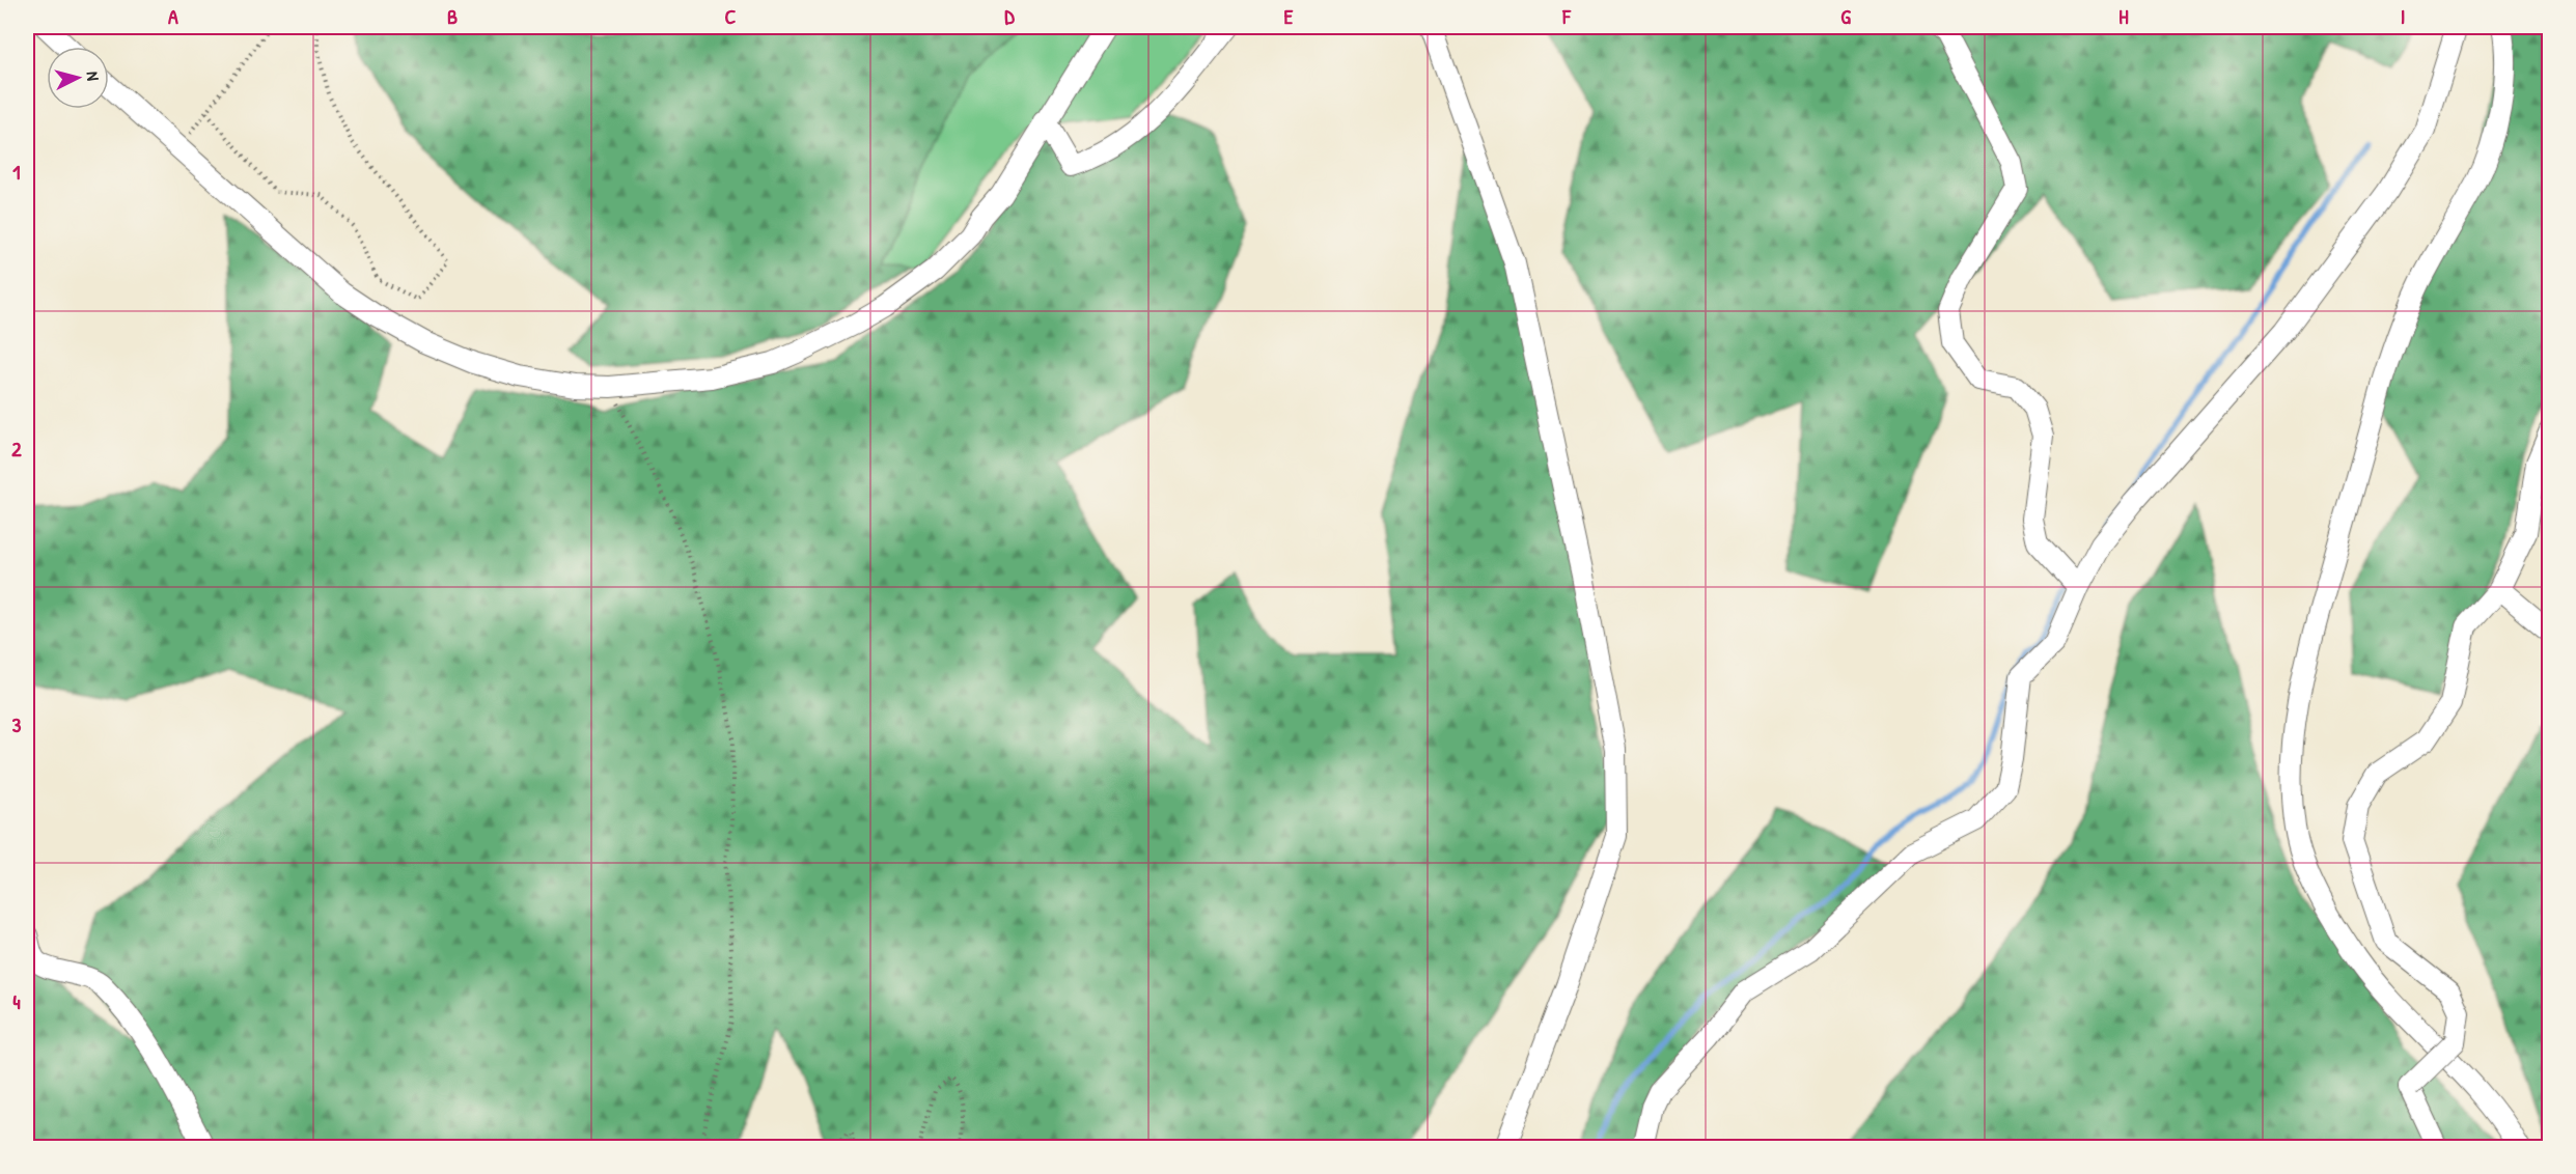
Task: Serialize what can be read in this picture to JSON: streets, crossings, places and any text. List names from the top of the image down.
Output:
{
  "north": "right",
  "grid": {
    "columns": [
      "A",
      "B",
      "C",
      "D",
      "E",
      "F",
      "G",
      "H",
      "I"
    ],
    "rows": [
      "1",
      "2",
      "3",
      "4"
    ]
  }
}
